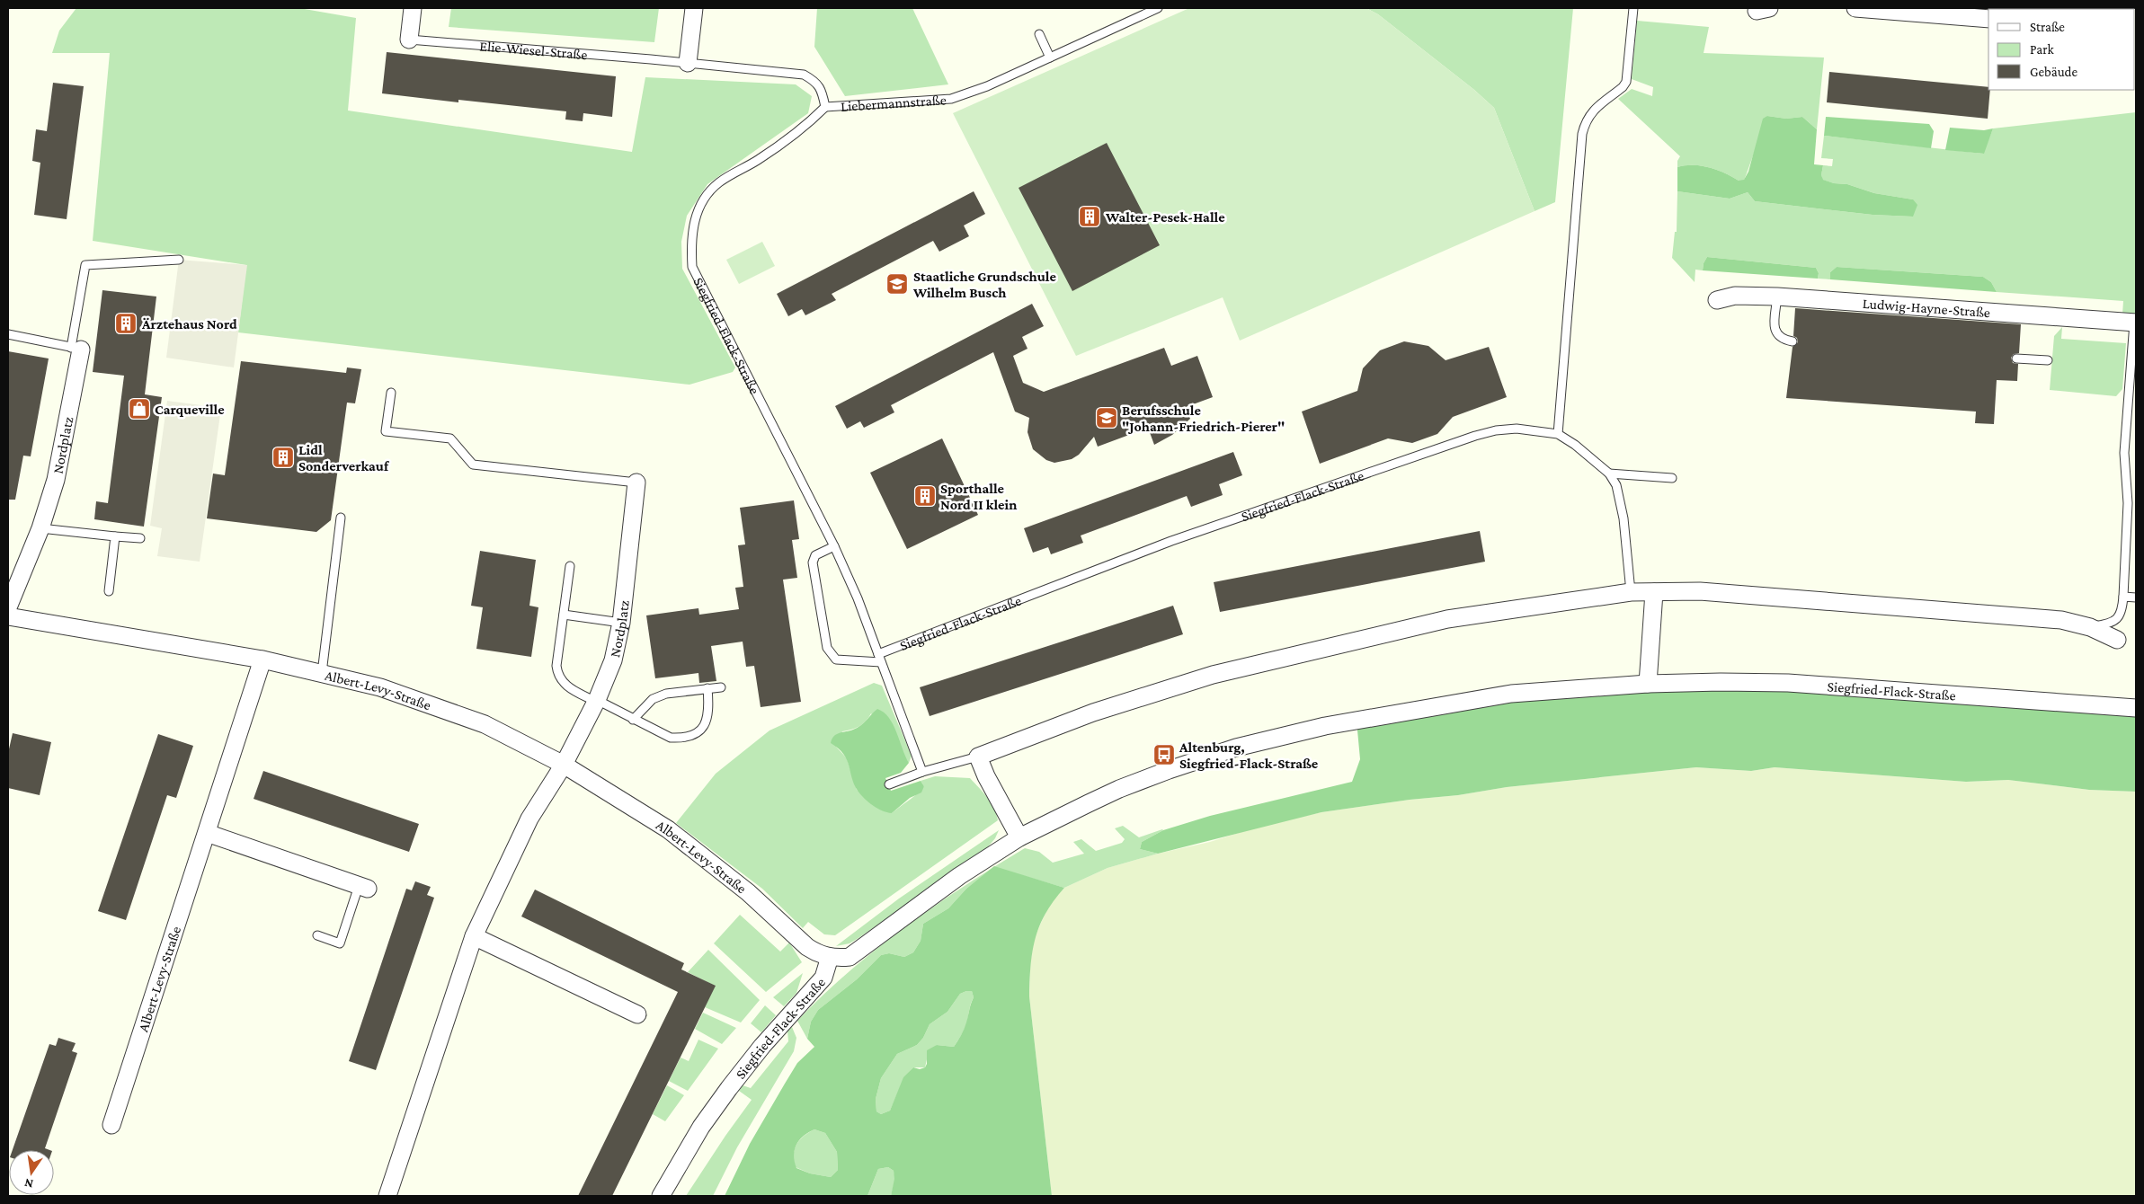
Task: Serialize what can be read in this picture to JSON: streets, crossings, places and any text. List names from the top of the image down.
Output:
{
  "streets": {
    "street": [
      "Elie-Wiesel-Straße",
      "Ludwig-Hayne-Straße",
      "Siegfried-Flack-Straße",
      "Nordplatz",
      "Albert-Levy-Straße"
    ],
    "lane": ["Liebermannstraße"]
  },
  "crossings": [
    ["Elie-Wiesel-Straße", "Liebermannstraße"],
    ["Liebermannstraße", "Siegfried-Flack-Straße"],
    ["Siegfried-Flack-Straße", "Albert-Levy-Straße"],
    ["Nordplatz", "Albert-Levy-Straße"]
  ],
  "places": {
    "building": [
      "Walter-Pesek-Halle",
      "Ärztehaus Nord",
      "Lidl Sonderverkauf",
      "Sporthalle Nord II klein"
    ],
    "school or university": ["Staatliche Grundschule Wilhelm Busch", "Berufsschule \"Johann-Friedrich-Pierer\""],
    "shop": ["Carqueville"],
    "bus stop": ["Altenburg, Siegfried-Flack-Straße"]
  },
  "legend": ["Straße", "Park", "Gebäude"],
  "north": "bottom"
}
